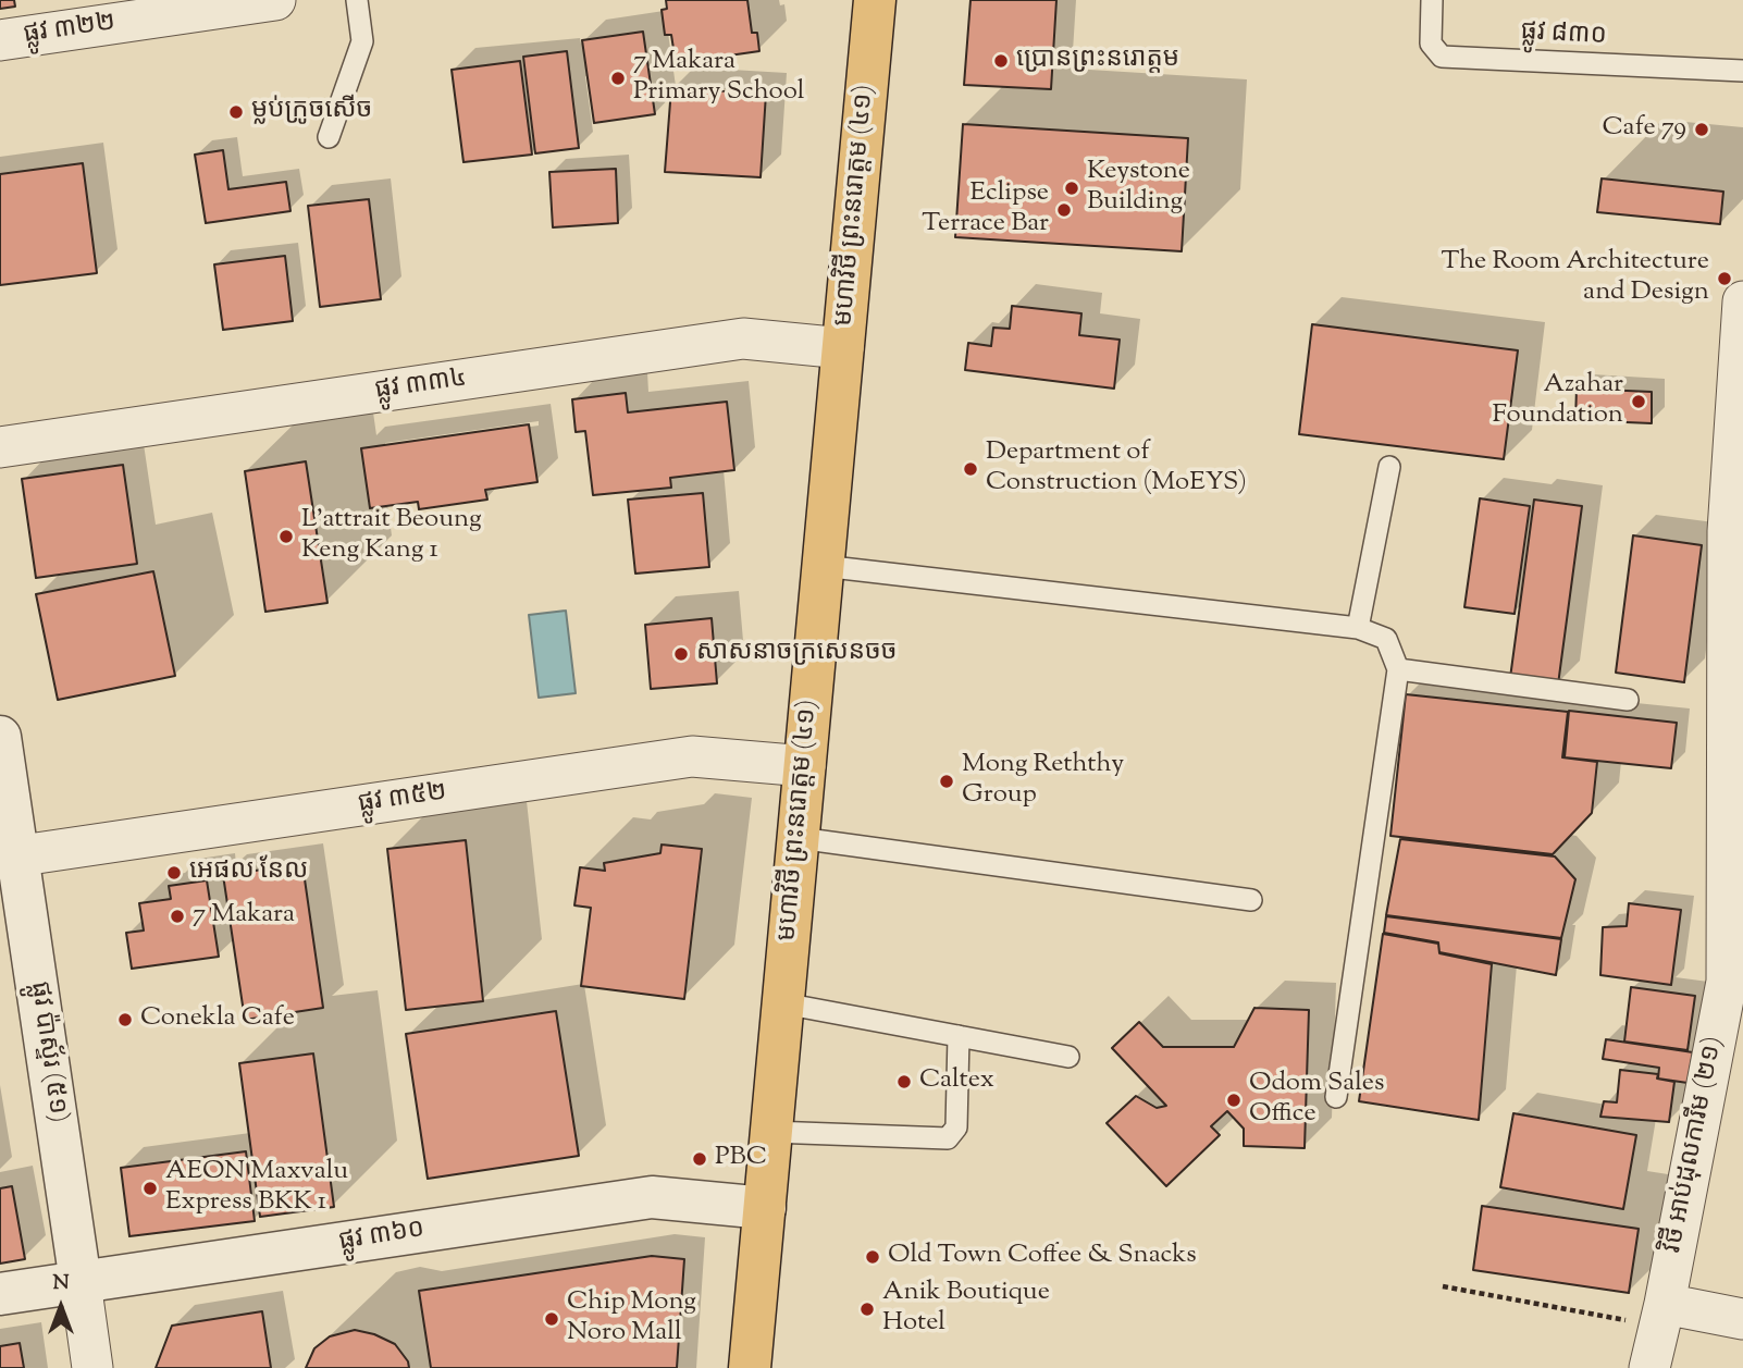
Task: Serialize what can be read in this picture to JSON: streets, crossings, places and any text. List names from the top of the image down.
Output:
{
  "streets": {
    "main road": ["មហាវិថី ព្រះនរោត្តម (៤១)"],
    "street": [
      "ផ្លូវ ៣២២",
      "ផ្លូវ ៣៣៤",
      "ផ្លូវ ៣៥២",
      "ផ្លូវ ប៉ាស្ទ័រ (៥១)",
      "វិថី អាប់ដុលការីម (២១)",
      "ផ្លូវ ៣៦០"
    ],
    "lane": ["ផ្លូវ ៨៣០"]
  },
  "crossings": [
    ["មហាវិថី ព្រះនរោត្តម (៤១)", "ផ្លូវ ៣៣៤"],
    ["មហាវិថី ព្រះនរោត្តម (៤១)", "ផ្លូវ ៣៥២"],
    ["មហាវិថី ព្រះនរោត្តម (៤១)", "ផ្លូវ ៣៦០"],
    ["ផ្លូវ ៣៥២", "ផ្លូវ ប៉ាស្ទ័រ (៥១)"],
    ["ផ្លូវ ប៉ាស្ទ័រ (៥១)", "ផ្លូវ ៣៦០"]
  ],
  "places": [
    "ប្រោនព្រះនរោត្តម",
    "7 Makara Primary School",
    "ម្លប់ក្រូចសើច",
    "Cafe 79",
    "Keystone Building",
    "Eclipse Terrace Bar",
    "The Room Architecture and Design",
    "Azahar Foundation",
    "Department of Construction (MoEYS)",
    "L’attrait Beoung Keng Kang 1",
    "សាសនាចក្រសេនចច",
    "Mong Reththy Group",
    "អេផល នែល",
    "7 Makara",
    "Conekla Cafe",
    "Caltex",
    "Odom Sales Office",
    "PBC",
    "AEON Maxvalu Express BKK 1",
    "Old Town Coffee & Snacks",
    "Anik Boutique Hotel",
    "Chip Mong Noro Mall"
  ],
  "north": "top"
}
